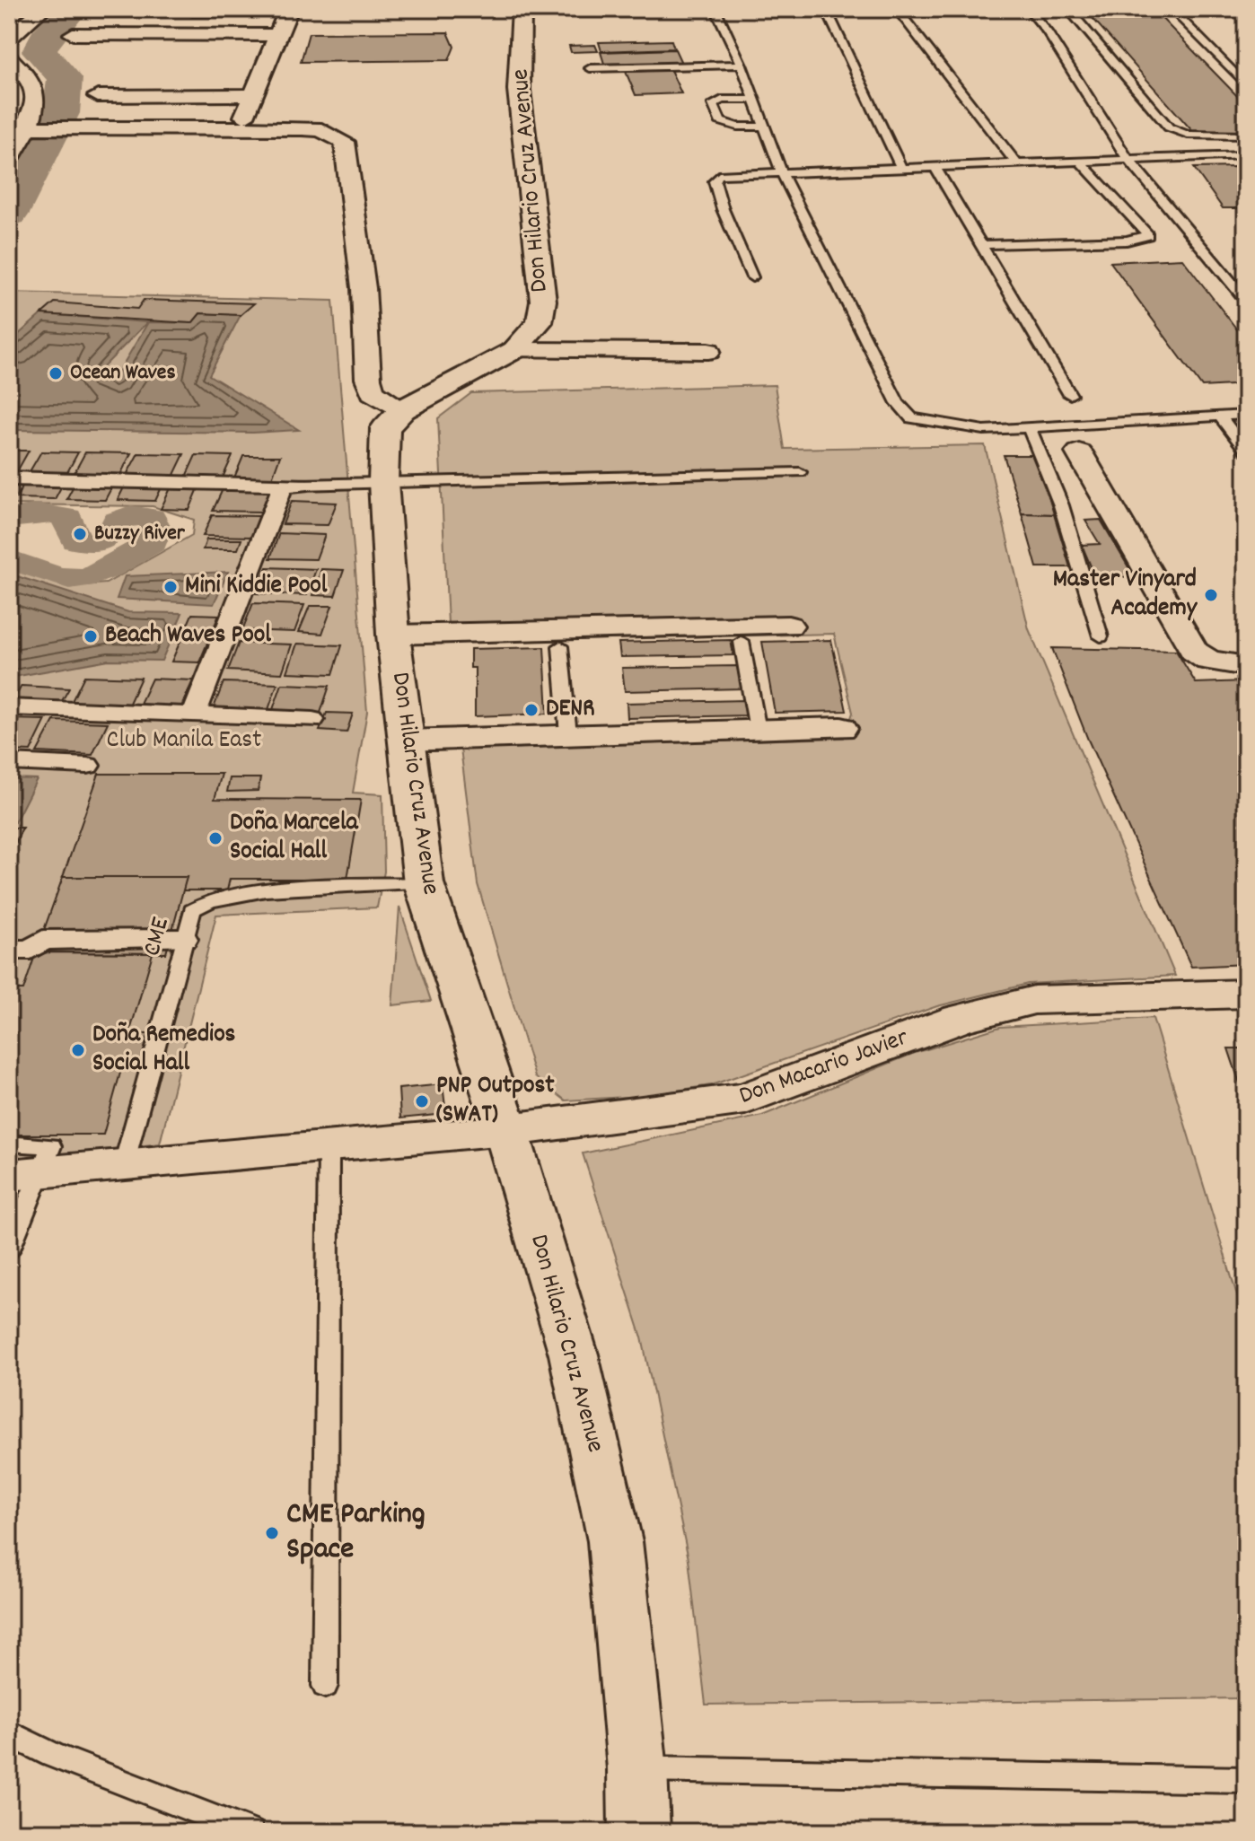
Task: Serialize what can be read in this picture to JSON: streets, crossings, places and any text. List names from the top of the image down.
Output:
{
  "streets": {
    "street": ["Don Hilario Cruz Avenue", "Don Macario Javier"],
    "lane": ["CME"]
  },
  "crossings": [
    ["Don Hilario Cruz Avenue", "CME"],
    ["Don Hilario Cruz Avenue", "Don Macario Javier"]
  ],
  "parks": ["Club Manila East"],
  "places": [
    "Ocean Waves",
    "Buzzy River",
    "Mini Kiddie Pool",
    "Master Vinyard Academy",
    "Beach Waves Pool",
    "DENR",
    "Doña Marcela Social Hall",
    "Doña Remedios Social Hall",
    "PNP Outpost (SWAT)",
    "CME Parking Space"
  ]
}
